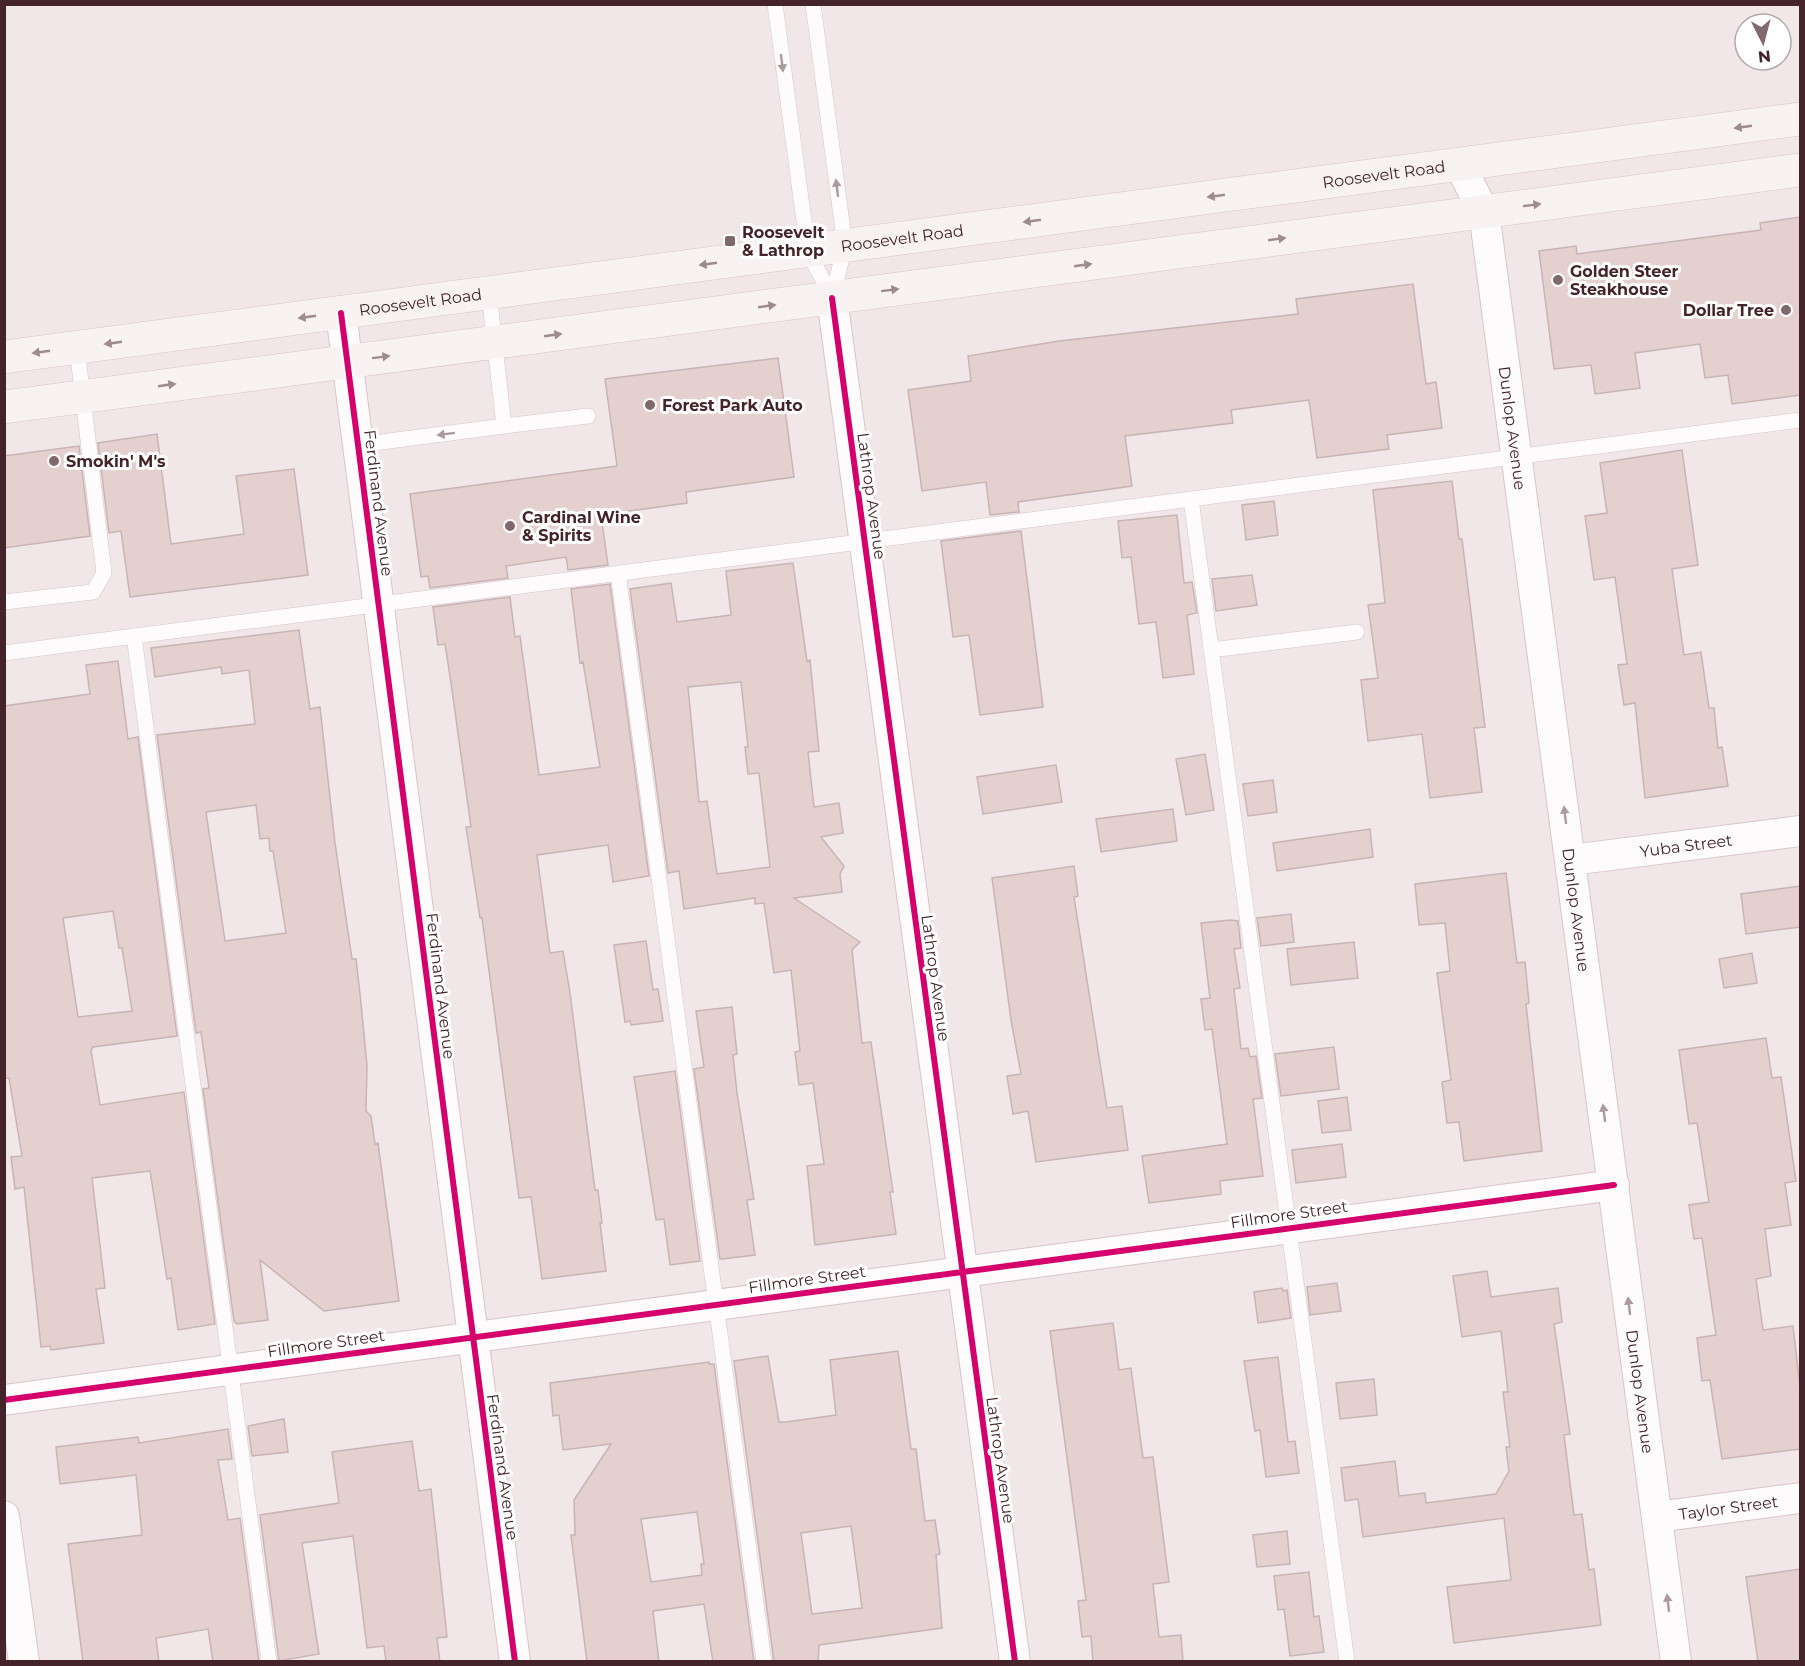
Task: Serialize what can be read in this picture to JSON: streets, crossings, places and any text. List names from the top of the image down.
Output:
{
  "streets": {
    "main road": ["Roosevelt Road"],
    "street": [
      "Dunlop Avenue",
      "Lathrop Avenue",
      "Ferdinand Avenue",
      "Yuba Street",
      "Fillmore Street",
      "Taylor Street"
    ]
  },
  "crossings": [
    ["Roosevelt Road", "Dunlop Avenue"],
    ["Roosevelt Road", "Ferdinand Avenue"],
    ["Dunlop Avenue", "Yuba Street"],
    ["Dunlop Avenue", "Fillmore Street"],
    ["Dunlop Avenue", "Taylor Street"],
    ["Lathrop Avenue", "Fillmore Street"],
    ["Ferdinand Avenue", "Fillmore Street"]
  ],
  "one_way": ["Dunlop Avenue"],
  "places": {
    "transit": ["Roosevelt & Lathrop"],
    "other": [
      "Golden Steer Steakhouse",
      "Dollar Tree",
      "Forest Park Auto",
      "Smokin' M's",
      "Cardinal Wine & Spirits"
    ]
  },
  "north": "bottom"
}
